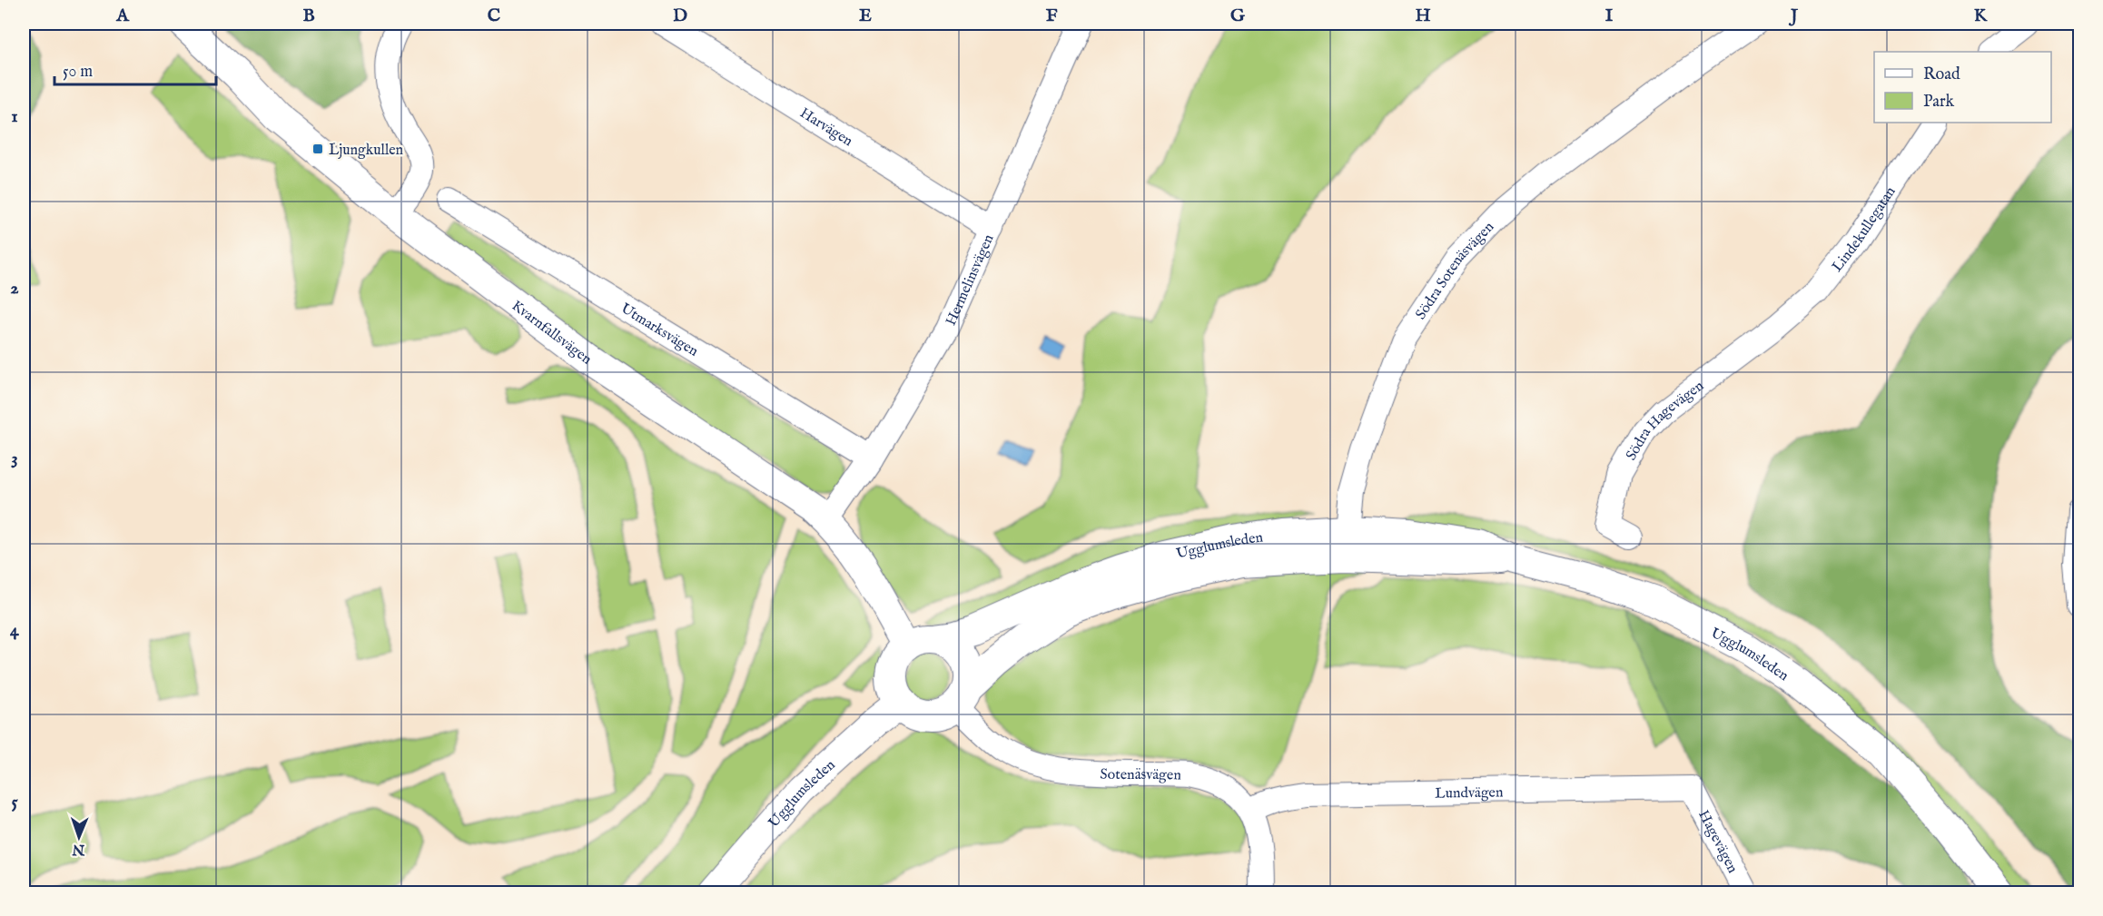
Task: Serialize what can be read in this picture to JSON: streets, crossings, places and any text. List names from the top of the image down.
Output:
{
  "streets": {
    "street": [
      "Harvägen",
      "Lindekullegatan",
      "Södra Sotenäsvägen",
      "Hermelinsvägen",
      "Utmarksvägen",
      "Kvarnfallsvägen",
      "Södra Hagevägen",
      "Ugglumsleden",
      "Sotenäsvägen",
      "Lundvägen",
      "Hagevägen"
    ]
  },
  "crossings": [
    ["Harvägen", "Hermelinsvägen"],
    ["Lindekullegatan", "Södra Hagevägen"],
    ["Södra Sotenäsvägen", "Ugglumsleden"],
    ["Hermelinsvägen", "Utmarksvägen"],
    ["Hermelinsvägen", "Kvarnfallsvägen"],
    ["Kvarnfallsvägen", "Ugglumsleden"],
    ["Kvarnfallsvägen", "Sotenäsvägen"],
    ["Ugglumsleden", "Sotenäsvägen"],
    ["Sotenäsvägen", "Lundvägen"],
    ["Lundvägen", "Hagevägen"]
  ],
  "places": {
    "transit": ["Ljungkullen"]
  },
  "legend": ["Road", "Park"],
  "scale_bar": "50 m",
  "north": "bottom",
  "grid": {
    "columns": [
      "A",
      "B",
      "C",
      "D",
      "E",
      "F",
      "G",
      "H",
      "I",
      "J",
      "K"
    ],
    "rows": [
      "1",
      "2",
      "3",
      "4",
      "5"
    ]
  }
}
